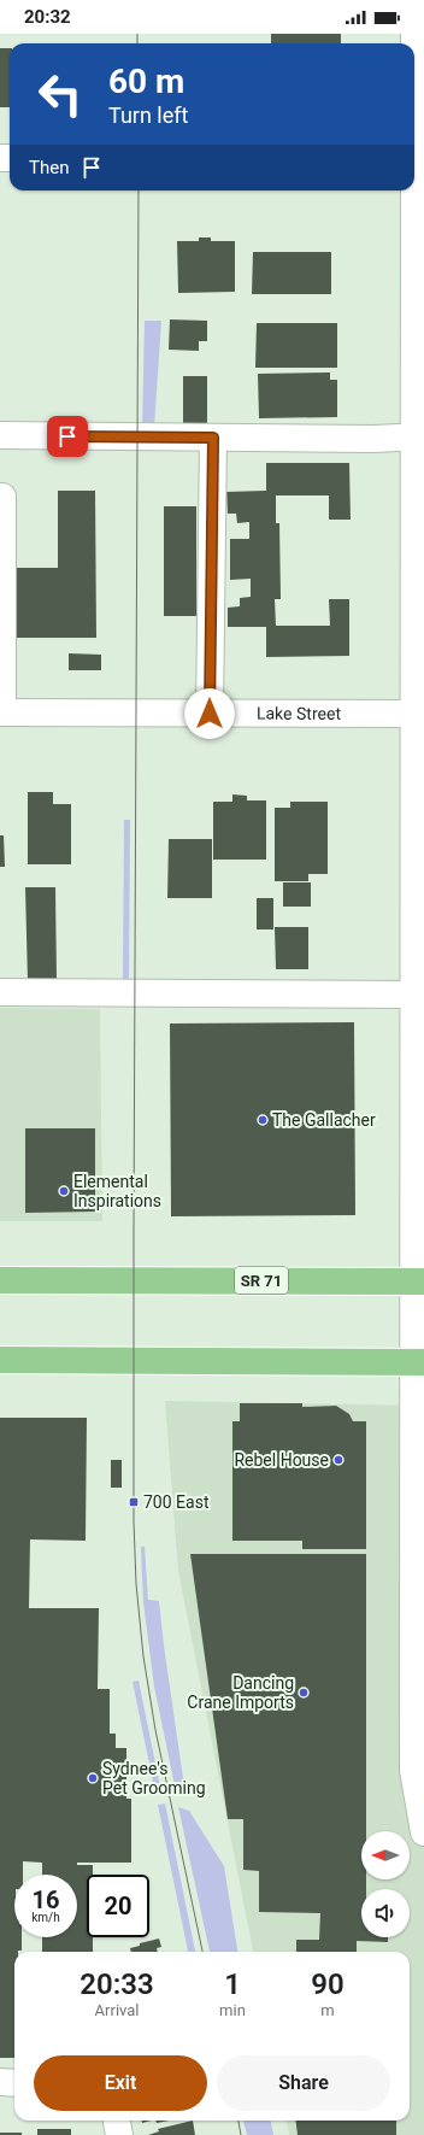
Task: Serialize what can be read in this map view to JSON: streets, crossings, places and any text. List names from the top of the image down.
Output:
{
  "streets": {
    "main road": ["SR 71"],
    "street": ["Lake Street"]
  },
  "places": {
    "other": [
      "The Gallacher",
      "Elemental Inspirations",
      "Rebel House",
      "Dancing Crane Imports",
      "Sydnee's Pet Grooming"
    ],
    "transit": ["700 East"]
  },
  "north": "left",
  "page": {
    "status": "20:32",
    "turn": ["60 m", "Turn left"],
    "then": "Then",
    "speed": "16 km/h",
    "limit": "20",
    "eta": [
      "20:33",
      "Arrival",
      "1",
      "min",
      "90",
      "m"
    ],
    "buttons": ["Exit", "Share"]
  }
}
